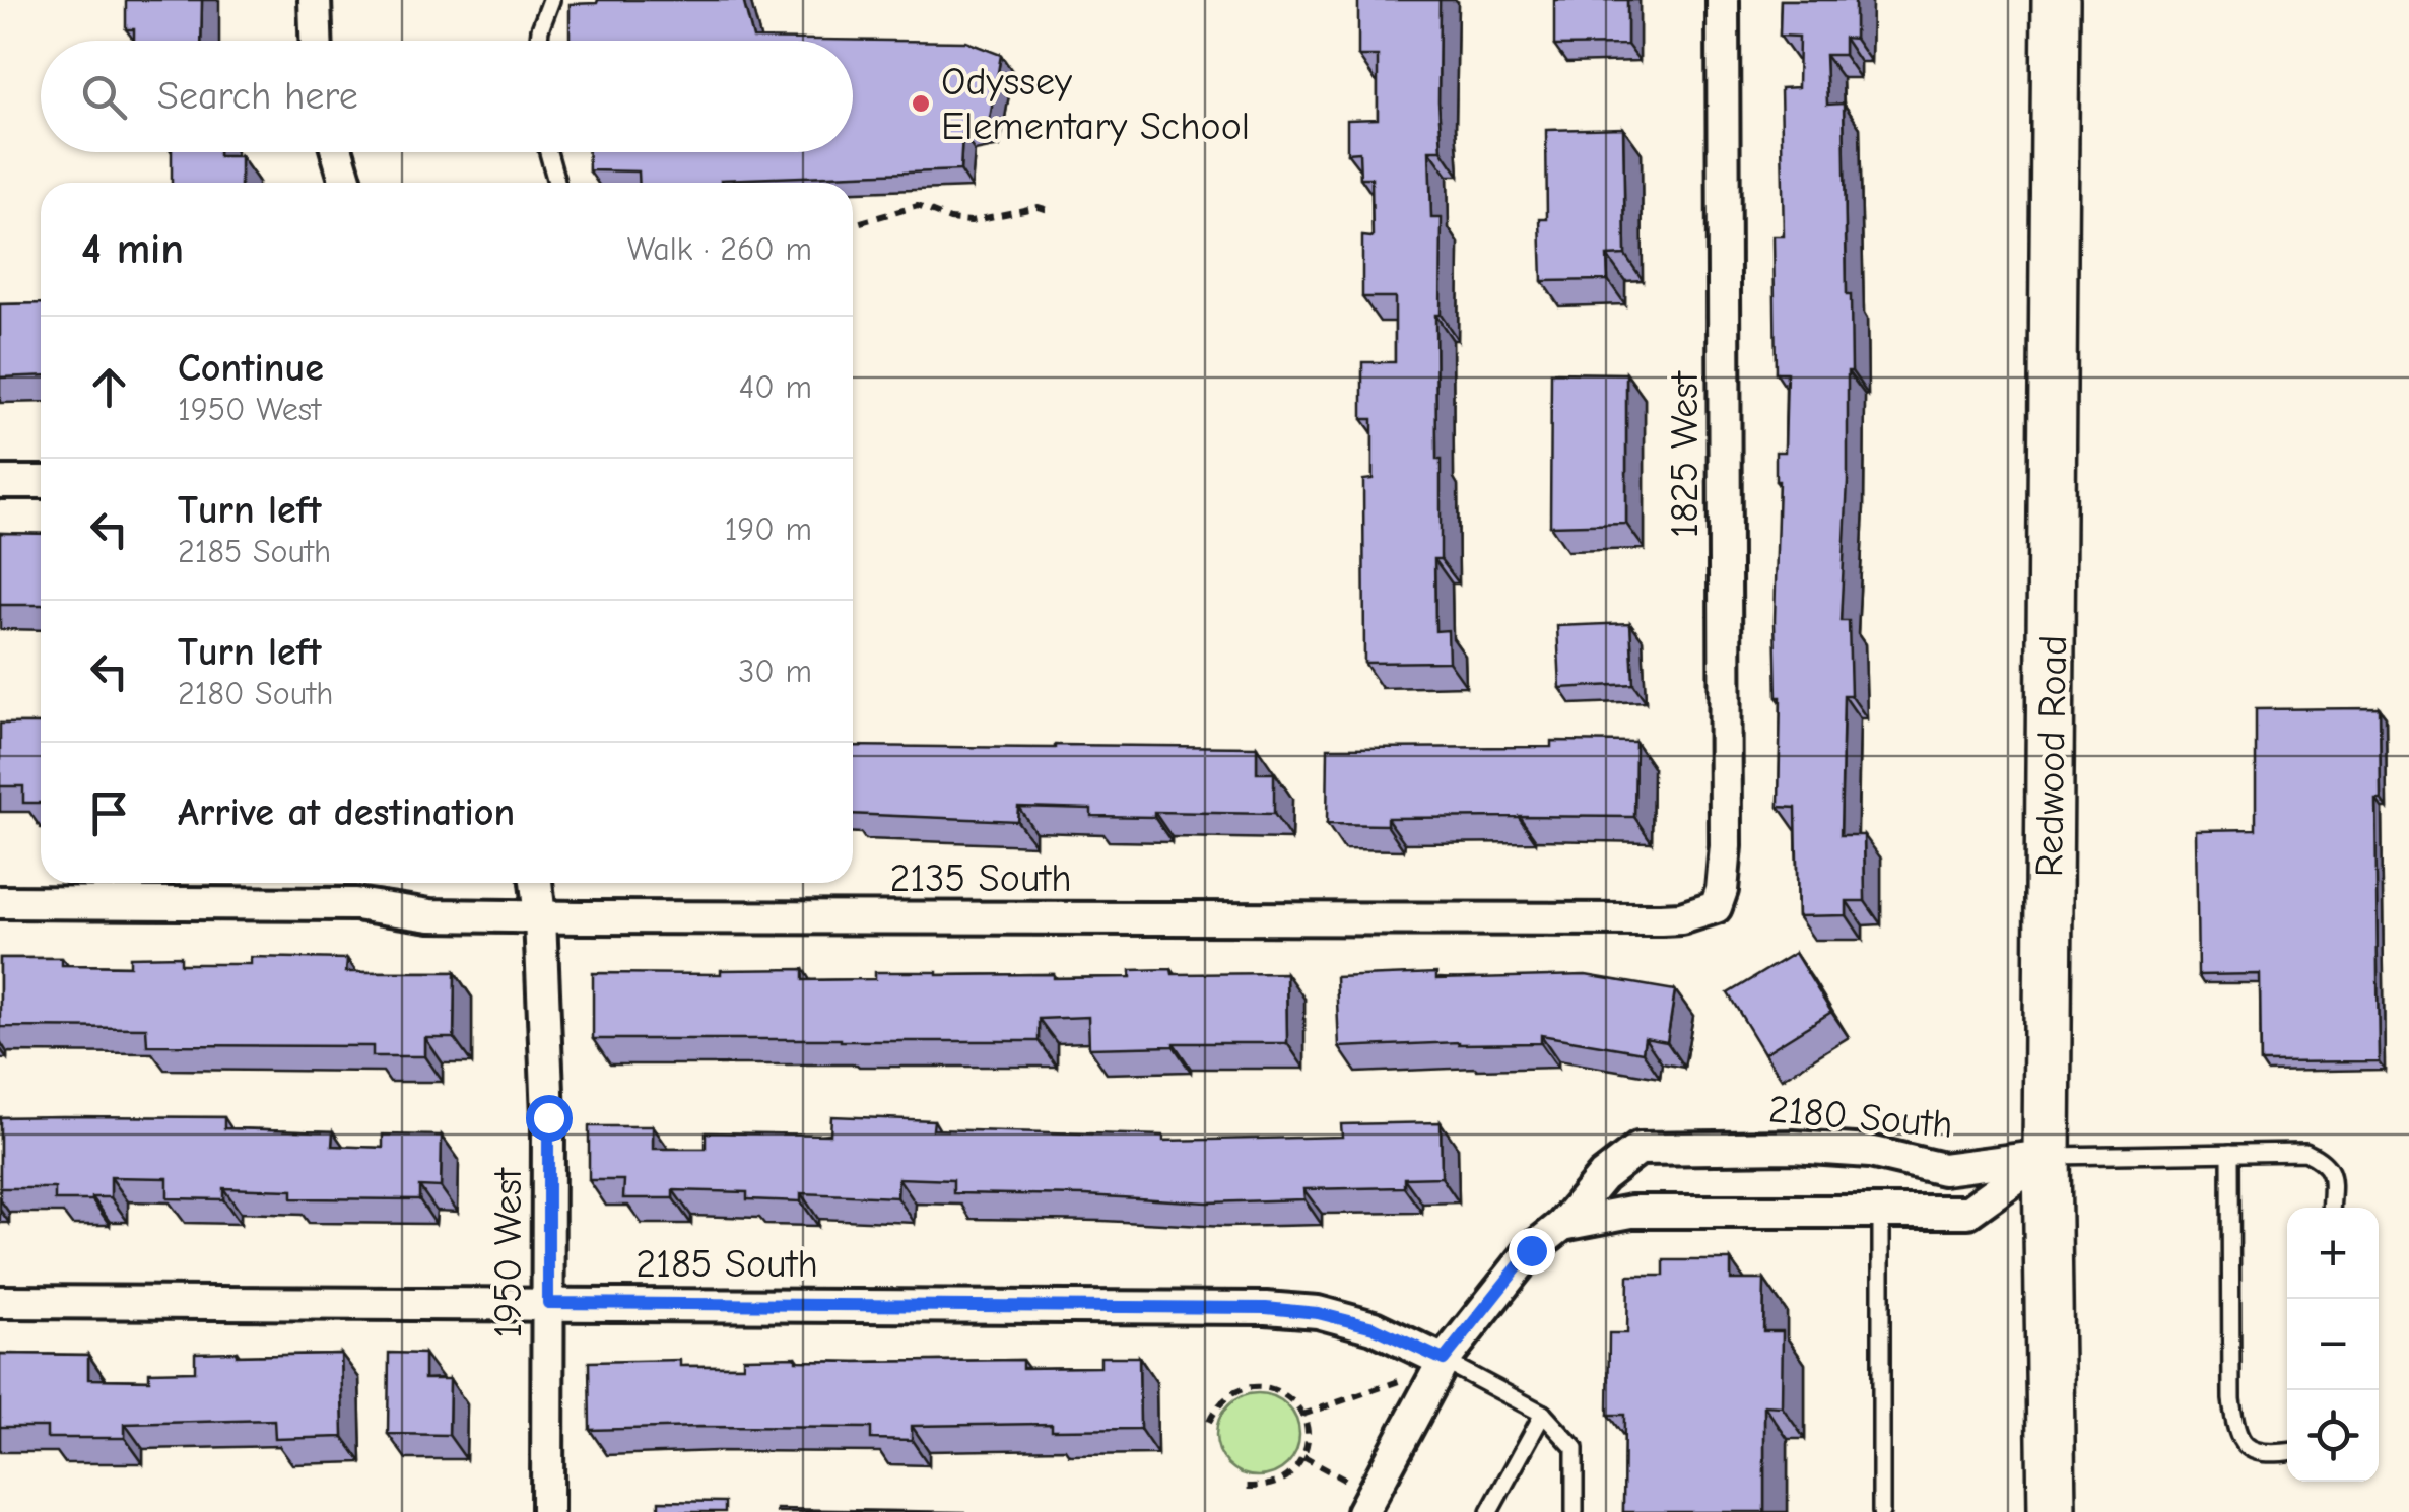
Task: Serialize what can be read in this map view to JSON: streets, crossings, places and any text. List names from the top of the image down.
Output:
{
  "streets": {
    "main road": ["Redwood Road"],
    "street": [
      "1825 West",
      "2135 South",
      "2180 South",
      "1950 West",
      "2185 South"
    ]
  },
  "crossings": [
    ["1825 West", "2135 South"],
    ["Redwood Road", "2180 South"],
    ["2135 South", "1950 West"],
    ["2180 South", "2185 South"],
    ["1950 West", "2185 South"]
  ],
  "places": ["Odyssey Elementary School"],
  "page": {
    "search": "Search here",
    "heading": ["4 min", "Walk · 260 m"],
    "list": [
      ["Continue", "1950 West", "40 m"],
      ["Turn left", "2185 South", "190 m"],
      ["Turn left", "2180 South", "30 m"],
      "Arrive at destination"
    ],
    "map_buttons": ["+", "−"]
  }
}
